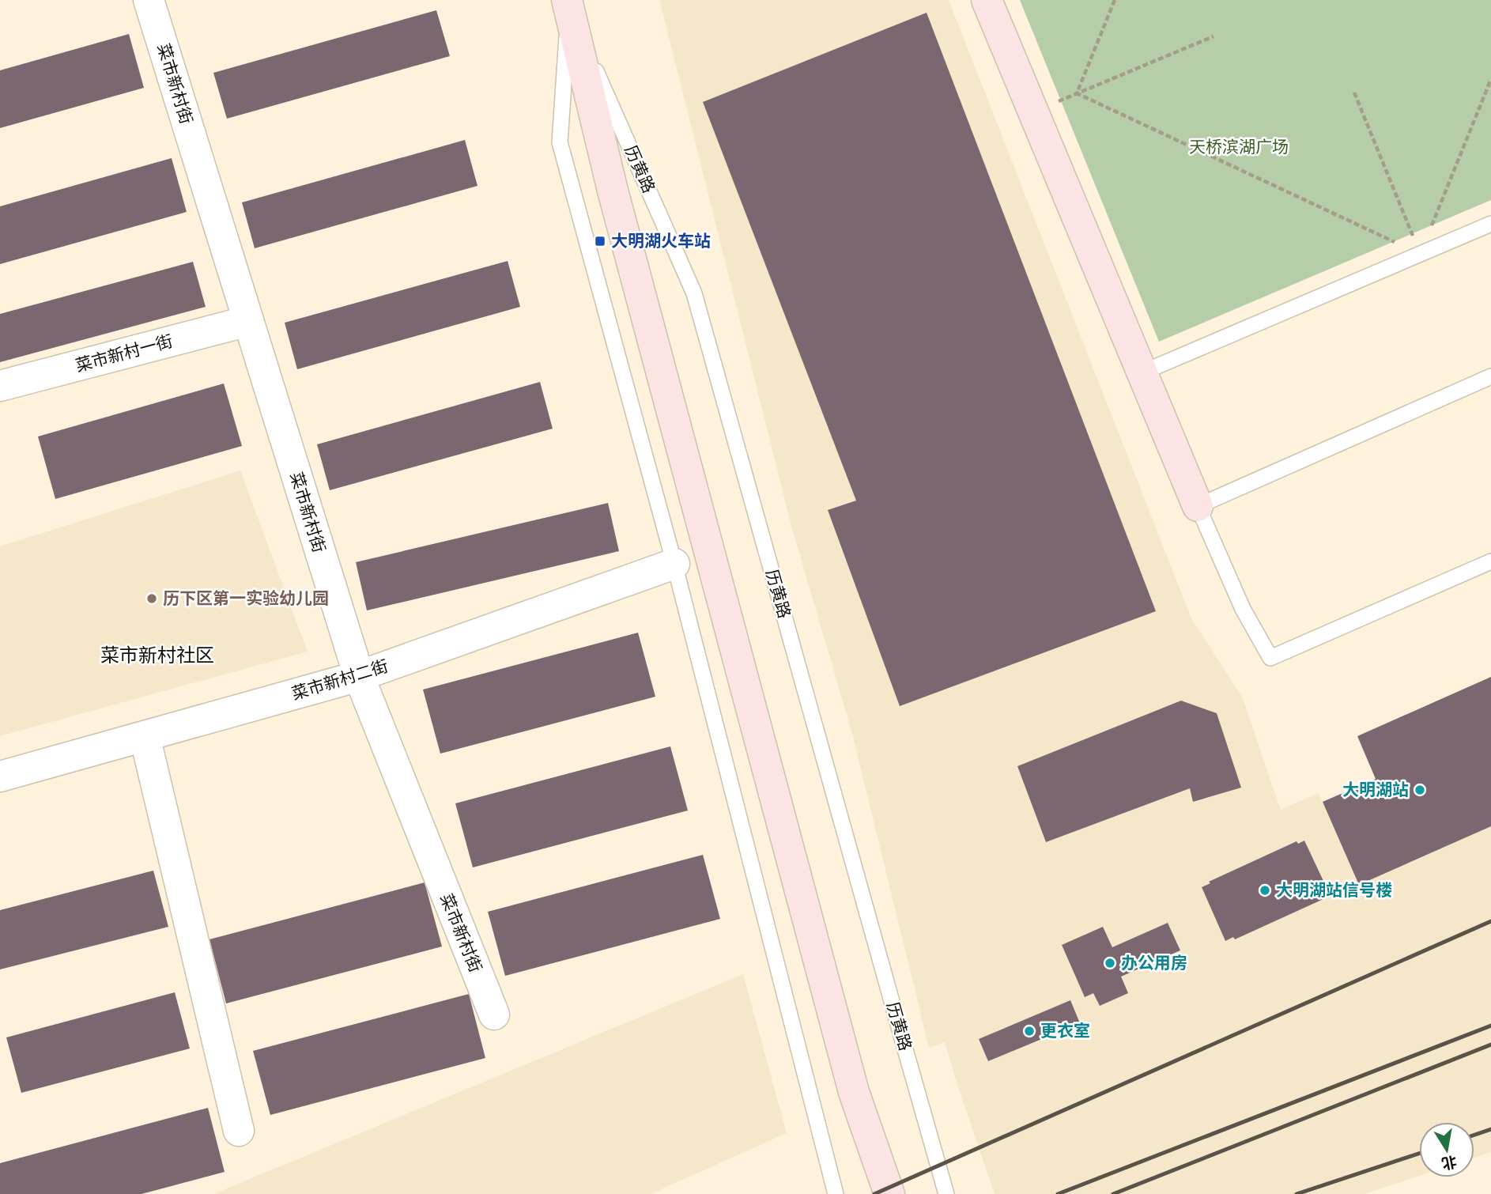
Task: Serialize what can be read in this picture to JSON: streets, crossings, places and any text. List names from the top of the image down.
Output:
{
  "streets": {
    "street": [
      "菜市新村街",
      "历黄路",
      "菜市新村一街",
      "菜市新村二街"
    ]
  },
  "crossings": [
    ["菜市新村街", "菜市新村一街"],
    ["菜市新村街", "菜市新村二街"]
  ],
  "districts": ["菜市新村社区"],
  "parks": ["天桥滨湖广场"],
  "places": {
    "transit": ["大明湖火车站"],
    "other": [
      "历下区第一实验幼儿园",
      "大明湖站",
      "大明湖站信号楼",
      "办公用房",
      "更衣室"
    ]
  },
  "north": "bottom"
}
